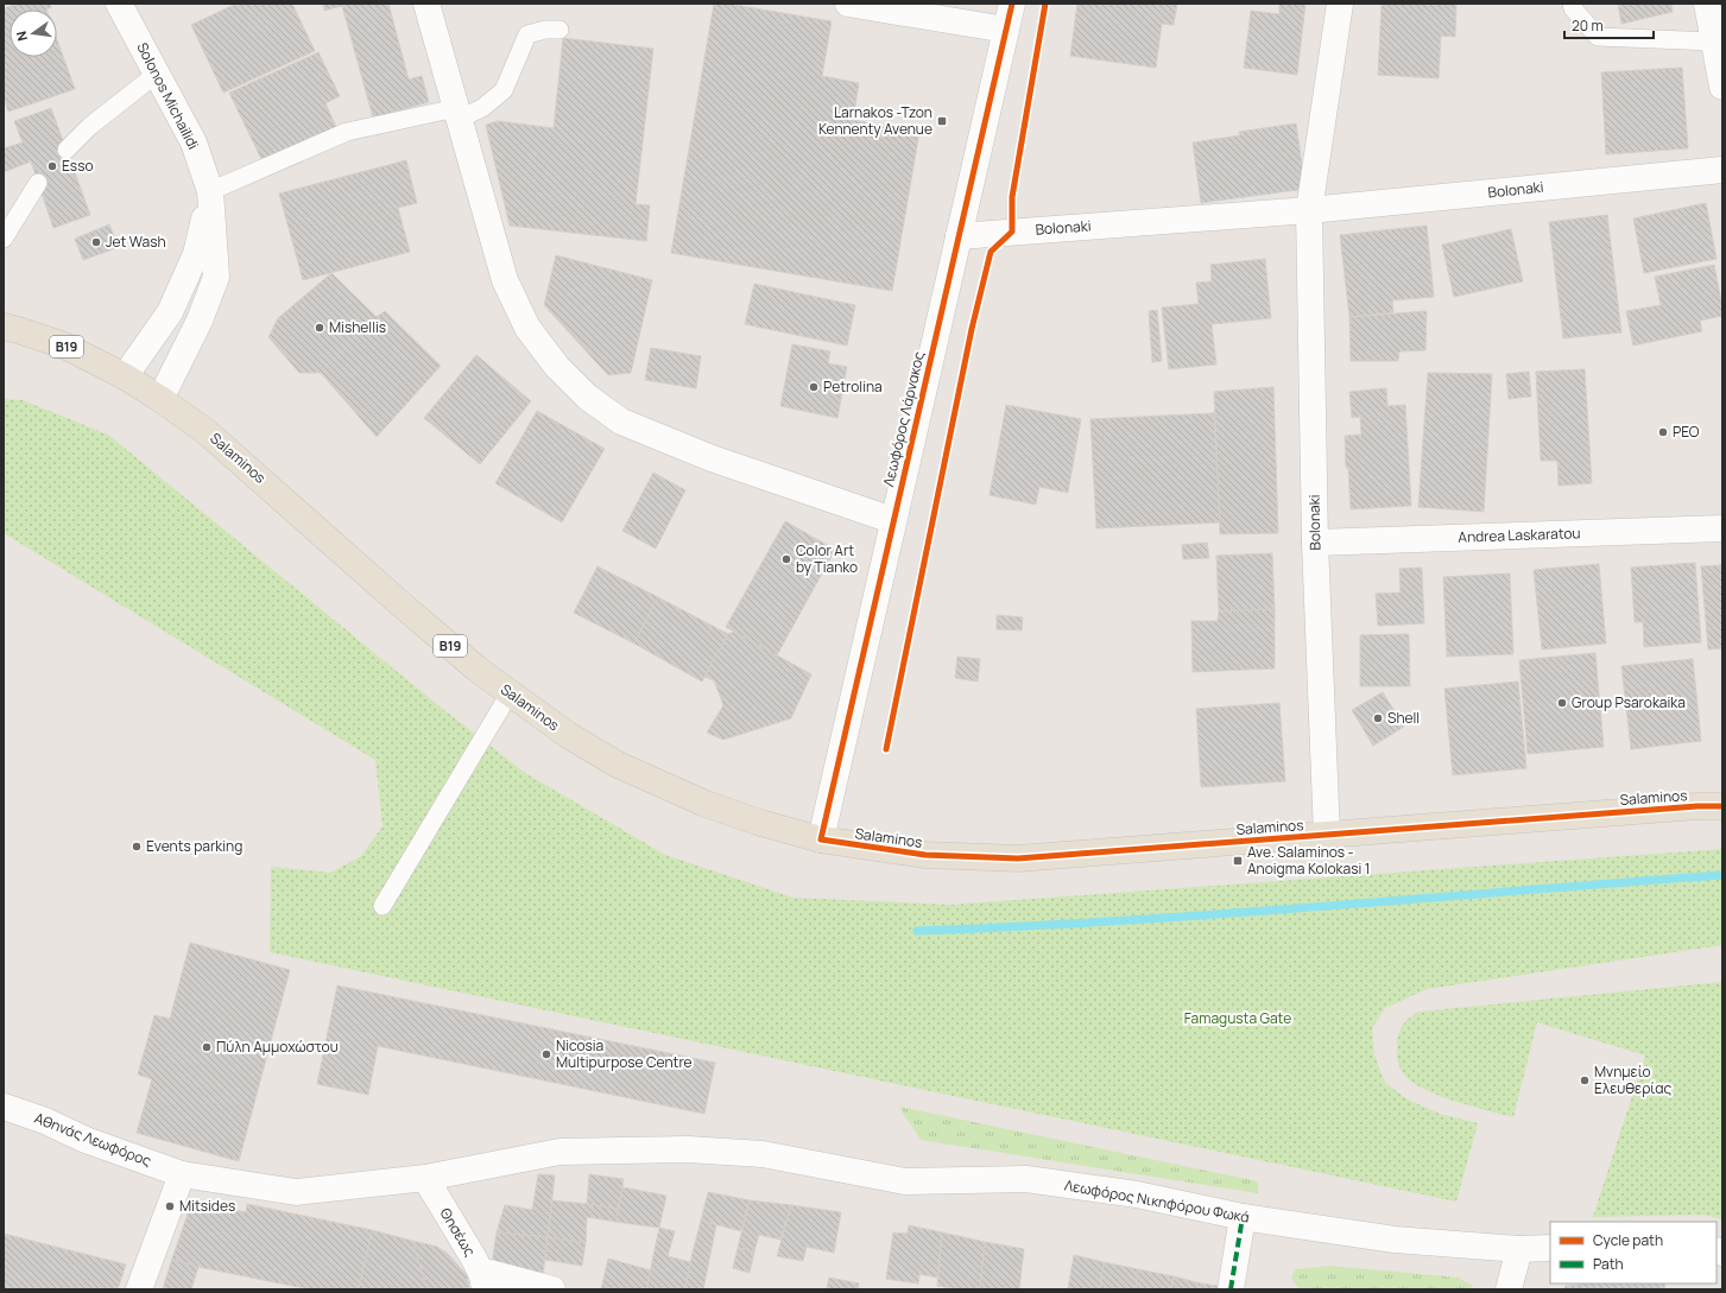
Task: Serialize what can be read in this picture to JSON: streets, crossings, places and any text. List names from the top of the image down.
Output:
{
  "streets": {
    "main road": ["B19", "Salaminos"],
    "street": [
      "Solonos Michailidi",
      "Bolonaki",
      "Λεωφόρος Λάρνακος",
      "Andrea Laskaratou",
      "Αθηνάς Λεωφόρος",
      "Λεωφόρος Νικηφόρου Φωκά",
      "Θησέως"
    ]
  },
  "crossings": [
    ["Solonos Michailidi", "Salaminos"],
    ["Bolonaki", "Λεωφόρος Λάρνακος"],
    ["Bolonaki", "Salaminos"],
    ["Bolonaki", "Andrea Laskaratou"],
    ["Λεωφόρος Λάρνακος", "Salaminos"],
    ["Αθηνάς Λεωφόρος", "Λεωφόρος Νικηφόρου Φωκά"],
    ["Λεωφόρος Νικηφόρου Φωκά", "Θησέως"]
  ],
  "parks": ["Famagusta Gate"],
  "places": {
    "transit": ["Larnakos -Tzon Kennenty Avenue", "Ave. Salaminos - Anoigma Kolokasi 1"],
    "other": [
      "Esso",
      "Jet Wash",
      "Mishellis",
      "Petrolina",
      "PEO",
      "Color Art by Tianko",
      "Group Psarokaika",
      "Shell",
      "Events parking",
      "Πύλη Αμμοχώστου",
      "Nicosia Multipurpose Centre",
      "Μνημείο Ελευθερίας",
      "Mitsides"
    ]
  },
  "legend": ["Cycle path", "Path"],
  "scale_bar": "20 m",
  "north": "left"
}
